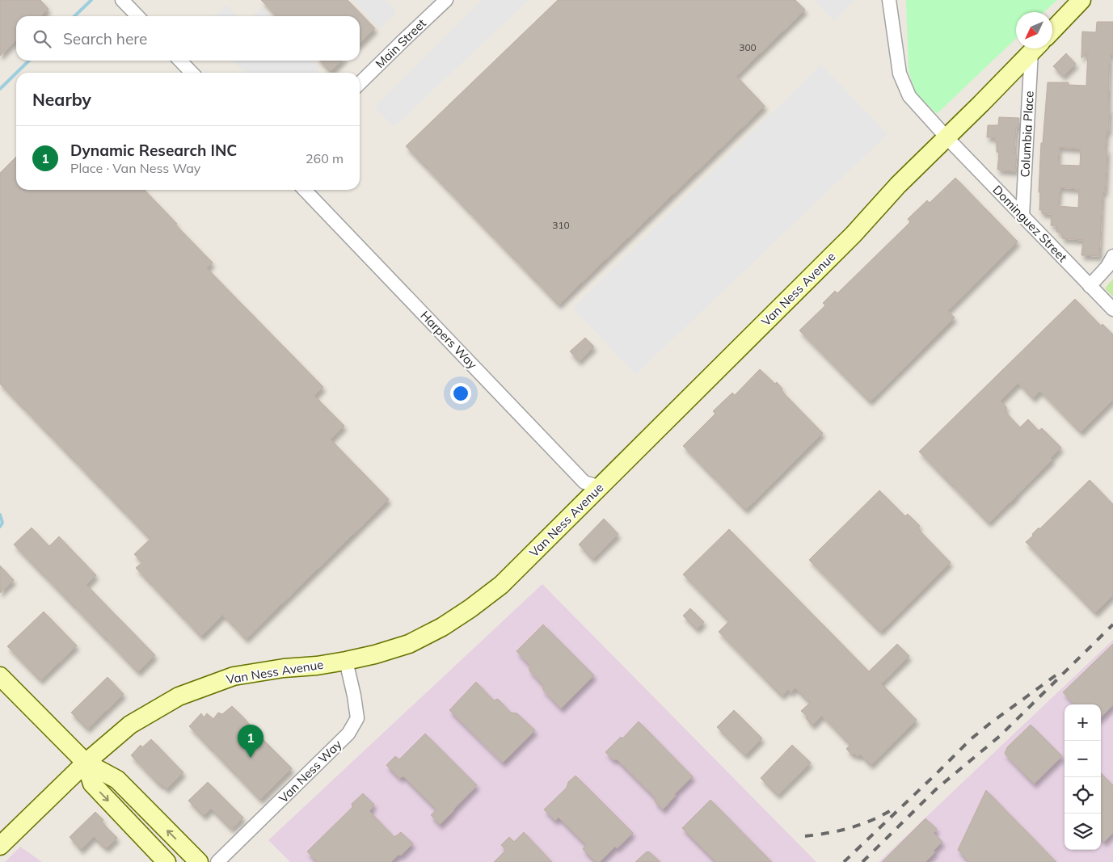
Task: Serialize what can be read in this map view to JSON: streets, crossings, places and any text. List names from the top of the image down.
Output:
{
  "streets": {
    "main road": ["Van Ness Avenue"],
    "street": [
      "Main Street",
      "Columbia Place",
      "Dominguez Street",
      "Harpers Way",
      "Van Ness Way"
    ]
  },
  "crossings": [
    ["Columbia Place", "Dominguez Street"],
    ["Dominguez Street", "Van Ness Avenue"],
    ["Van Ness Avenue", "Harpers Way"],
    ["Van Ness Avenue", "Van Ness Way"]
  ],
  "house_numbers": ["300", "310"],
  "north": "bottom left",
  "page": {
    "search": "Search here",
    "heading": "Nearby",
    "list": [
      {
        "mark": "1",
        "name": "Dynamic Research INC",
        "note": "Place · Van Ness Way",
        "value": "260 m"
      }
    ],
    "map_buttons": ["+", "−"],
    "pins": "1"
  }
}
